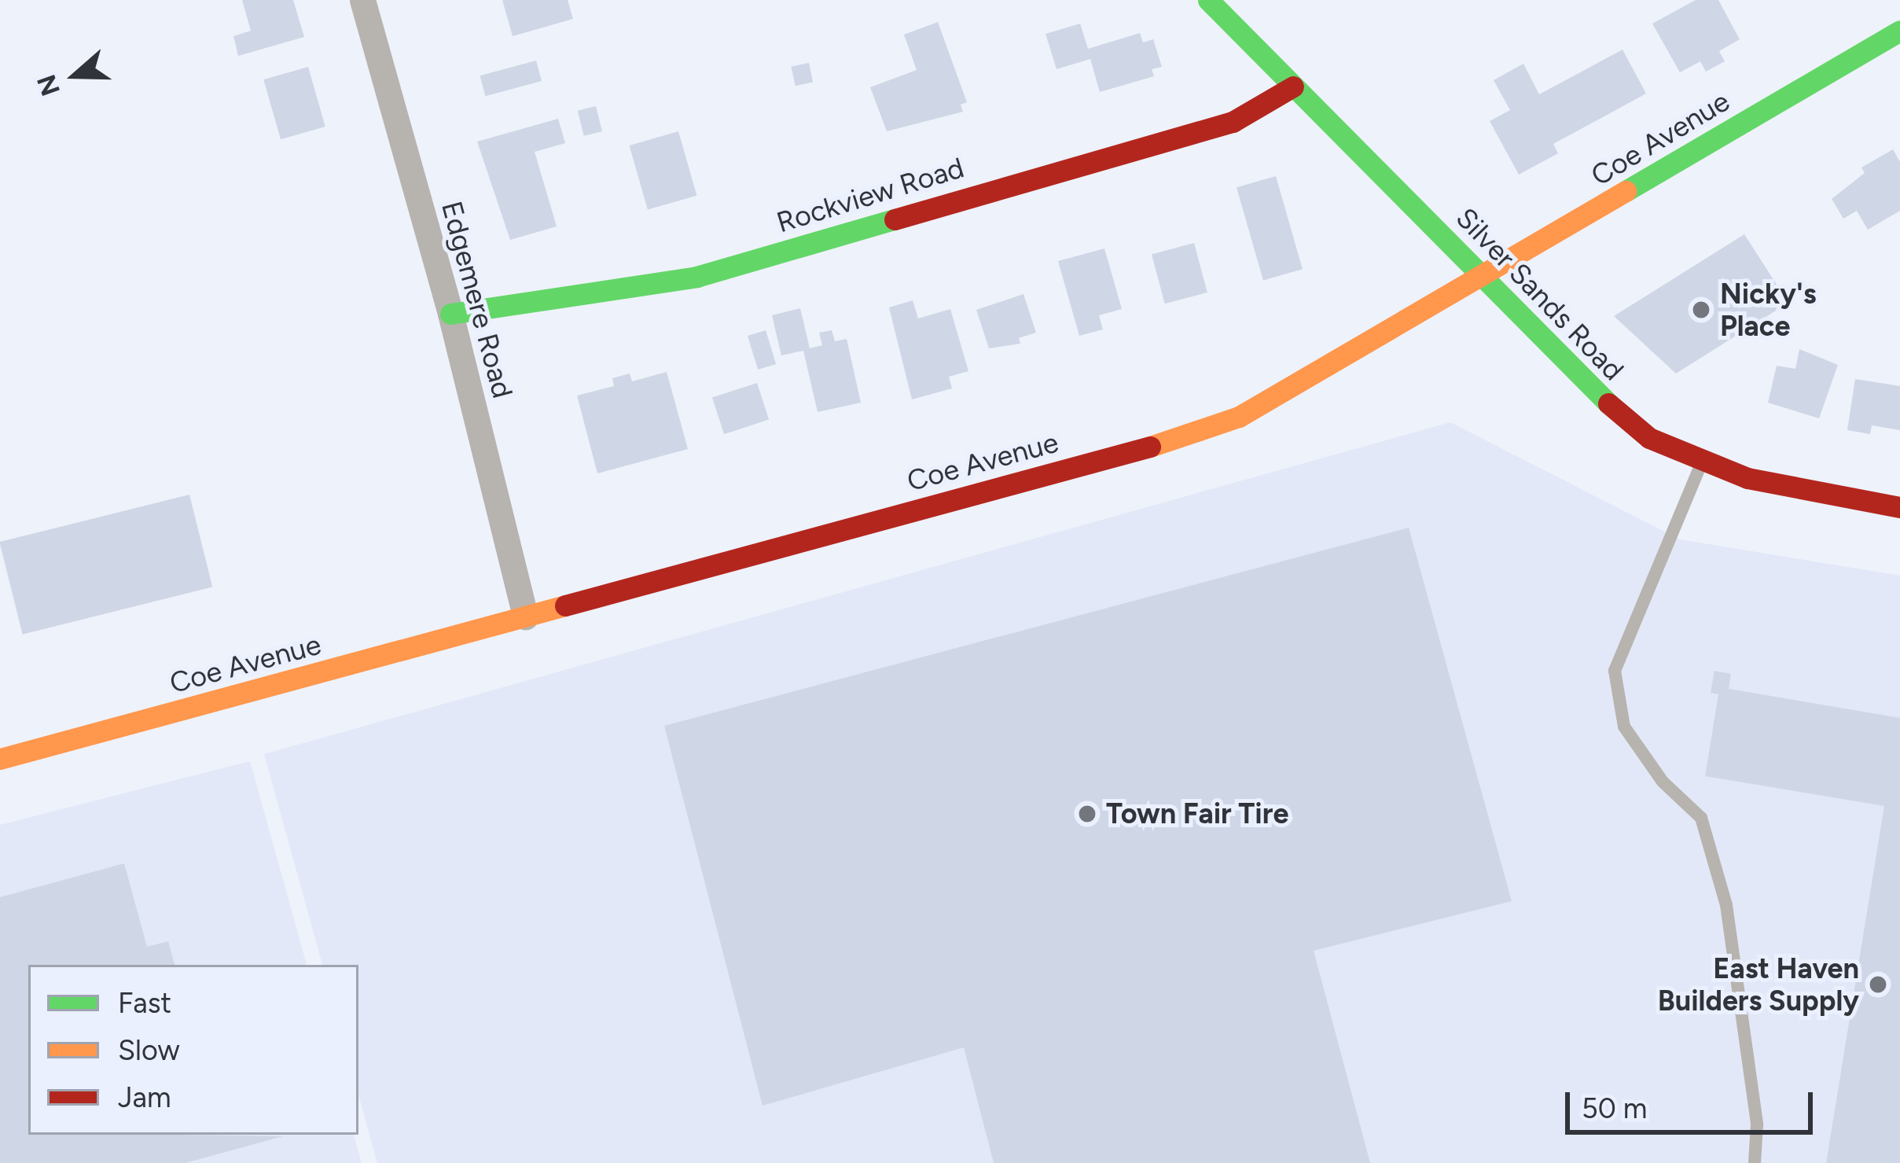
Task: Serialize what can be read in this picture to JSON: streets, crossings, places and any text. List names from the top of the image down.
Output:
{
  "streets": {
    "main road": ["Coe Avenue", "Rockview Road", "Silver Sands Road"],
    "street": ["Edgemere Road"]
  },
  "crossings": [
    ["Coe Avenue", "Silver Sands Road"],
    ["Coe Avenue", "Edgemere Road"],
    ["Rockview Road", "Silver Sands Road"],
    ["Rockview Road", "Edgemere Road"]
  ],
  "places": ["Nicky's Place", "Town Fair Tire", "East Haven Builders Supply"],
  "legend": ["Fast", "Slow", "Jam"],
  "scale_bar": "50 m",
  "north": "left"
}
